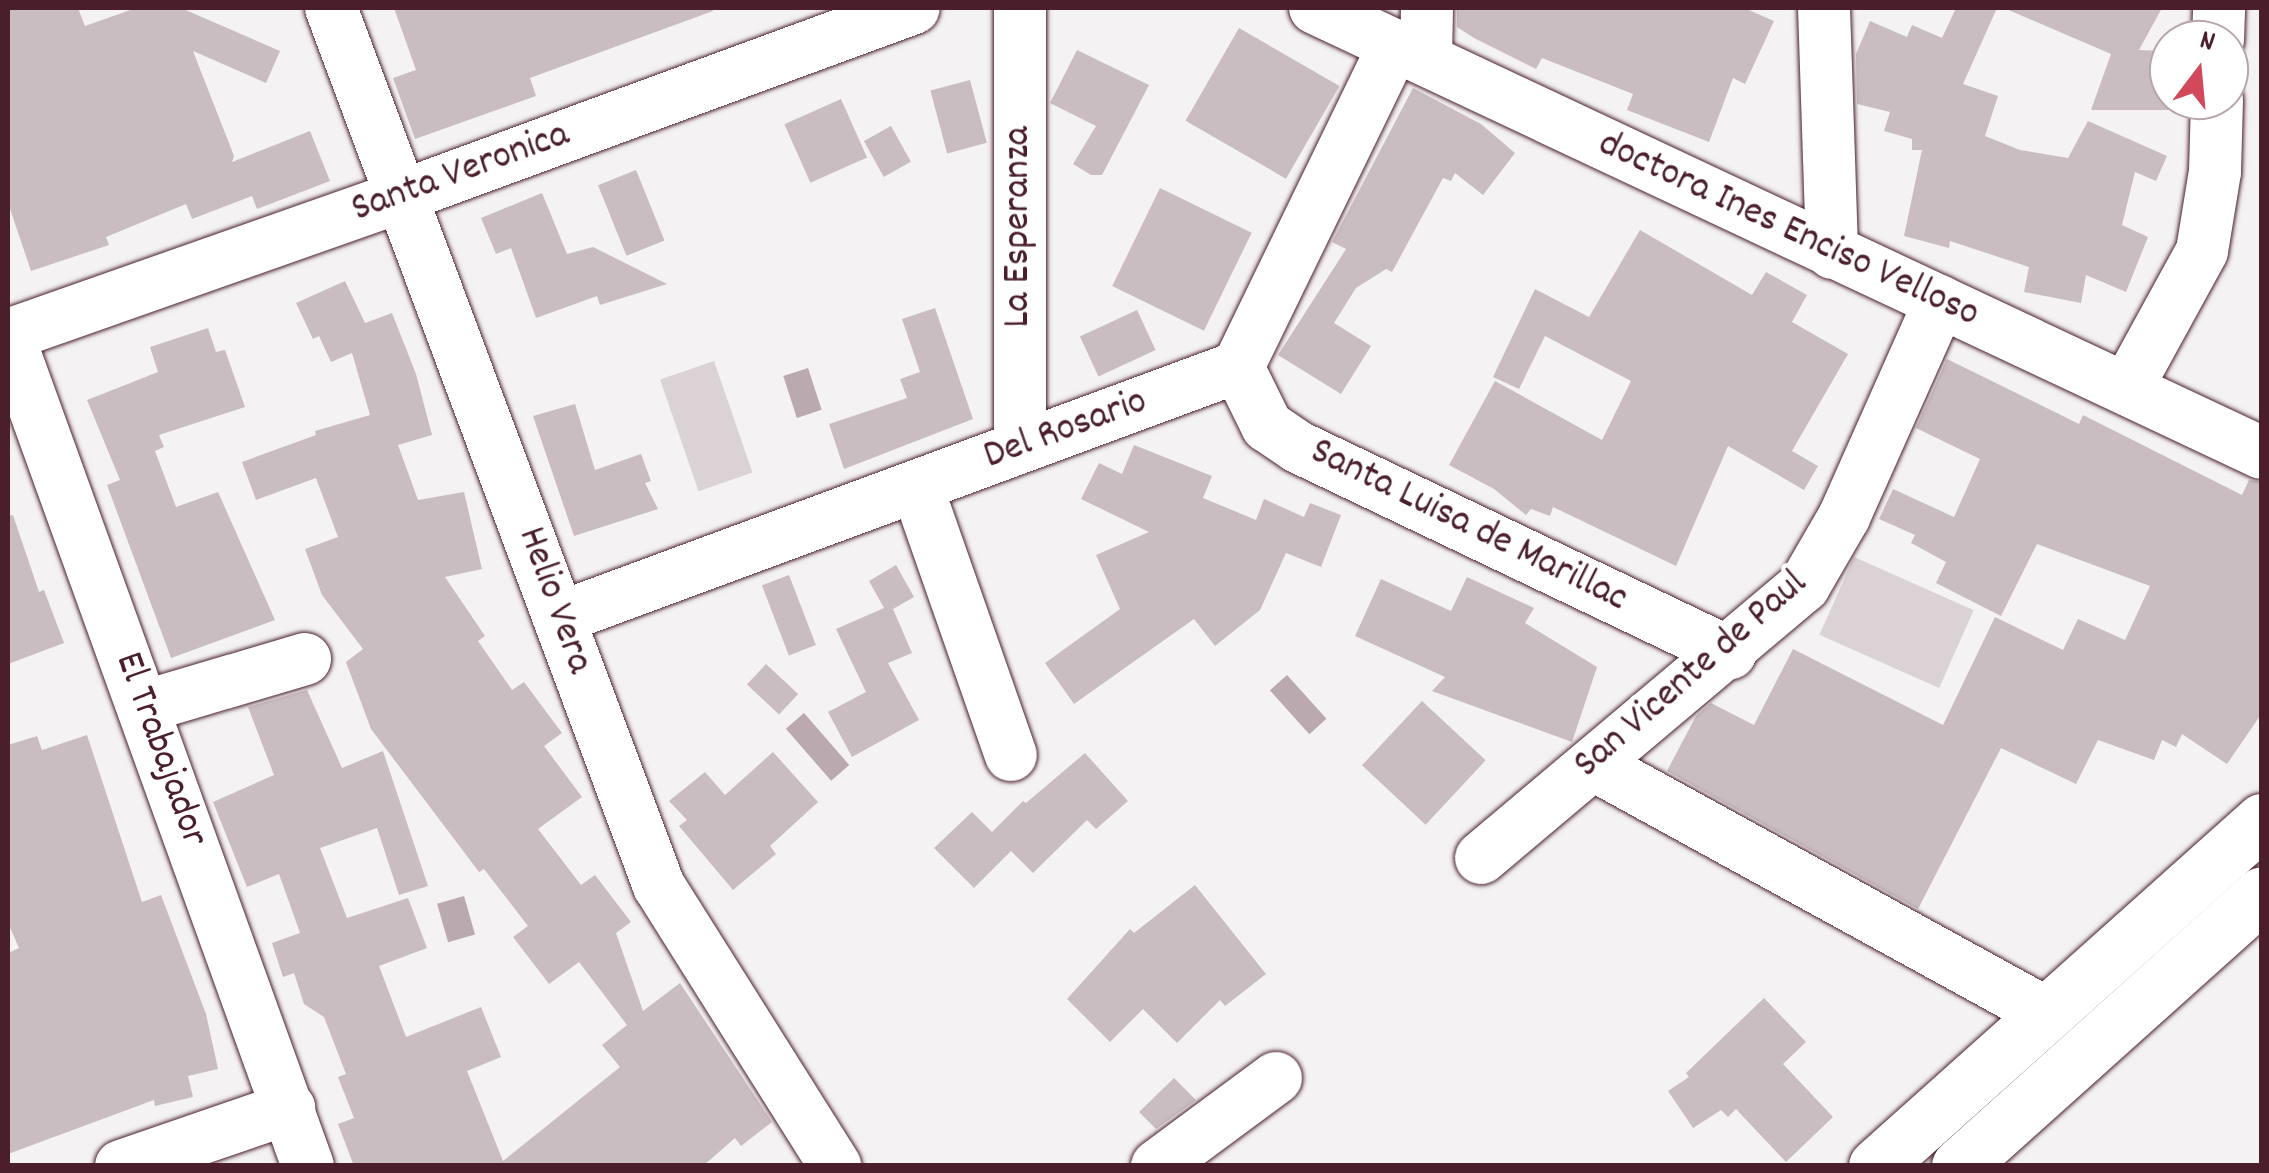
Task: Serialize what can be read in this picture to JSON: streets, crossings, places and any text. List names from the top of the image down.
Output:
{
  "streets": {
    "street": [
      "Santa Veronica",
      "La Esperanza",
      "doctora Ines Enciso Velloso",
      "Del Rosario",
      "Santa Luisa de Marillac",
      "Helio Vera",
      "San Vicente de Paul",
      "El Trabajador"
    ]
  },
  "crossings": [
    ["Santa Veronica", "Helio Vera"],
    ["Santa Veronica", "El Trabajador"],
    ["La Esperanza", "Del Rosario"],
    ["doctora Ines Enciso Velloso", "San Vicente de Paul"],
    ["Del Rosario", "Santa Luisa de Marillac"],
    ["Del Rosario", "Helio Vera"],
    ["Santa Luisa de Marillac", "San Vicente de Paul"]
  ],
  "north": "top"
}
